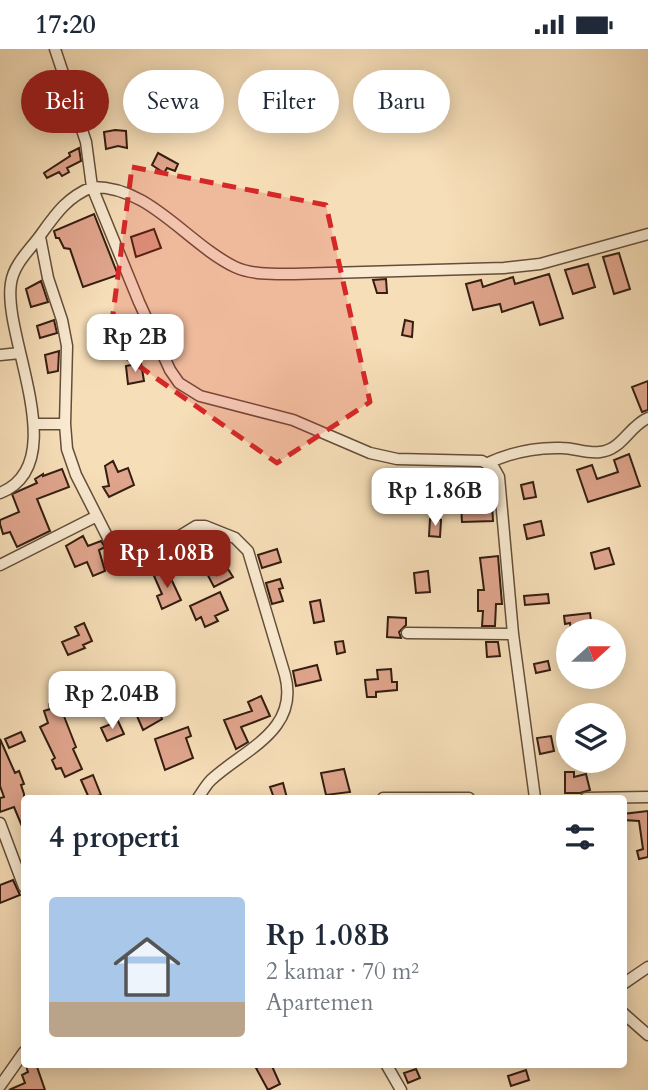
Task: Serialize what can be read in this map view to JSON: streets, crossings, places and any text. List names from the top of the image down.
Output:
{
  "north": "right",
  "page": {
    "status": "17:20",
    "chip": [
      "Beli",
      "Sewa",
      "Filter",
      "Baru"
    ],
    "price": [
      "Rp 2B",
      "Rp 1.86B",
      "Rp 1.08B",
      "Rp 2.04B"
    ],
    "heading": "4 properti",
    "list": [
      {
        "name": "Rp 1.08B",
        "note": "2 kamar · 70 m² · Apartemen"
      }
    ]
  }
}
